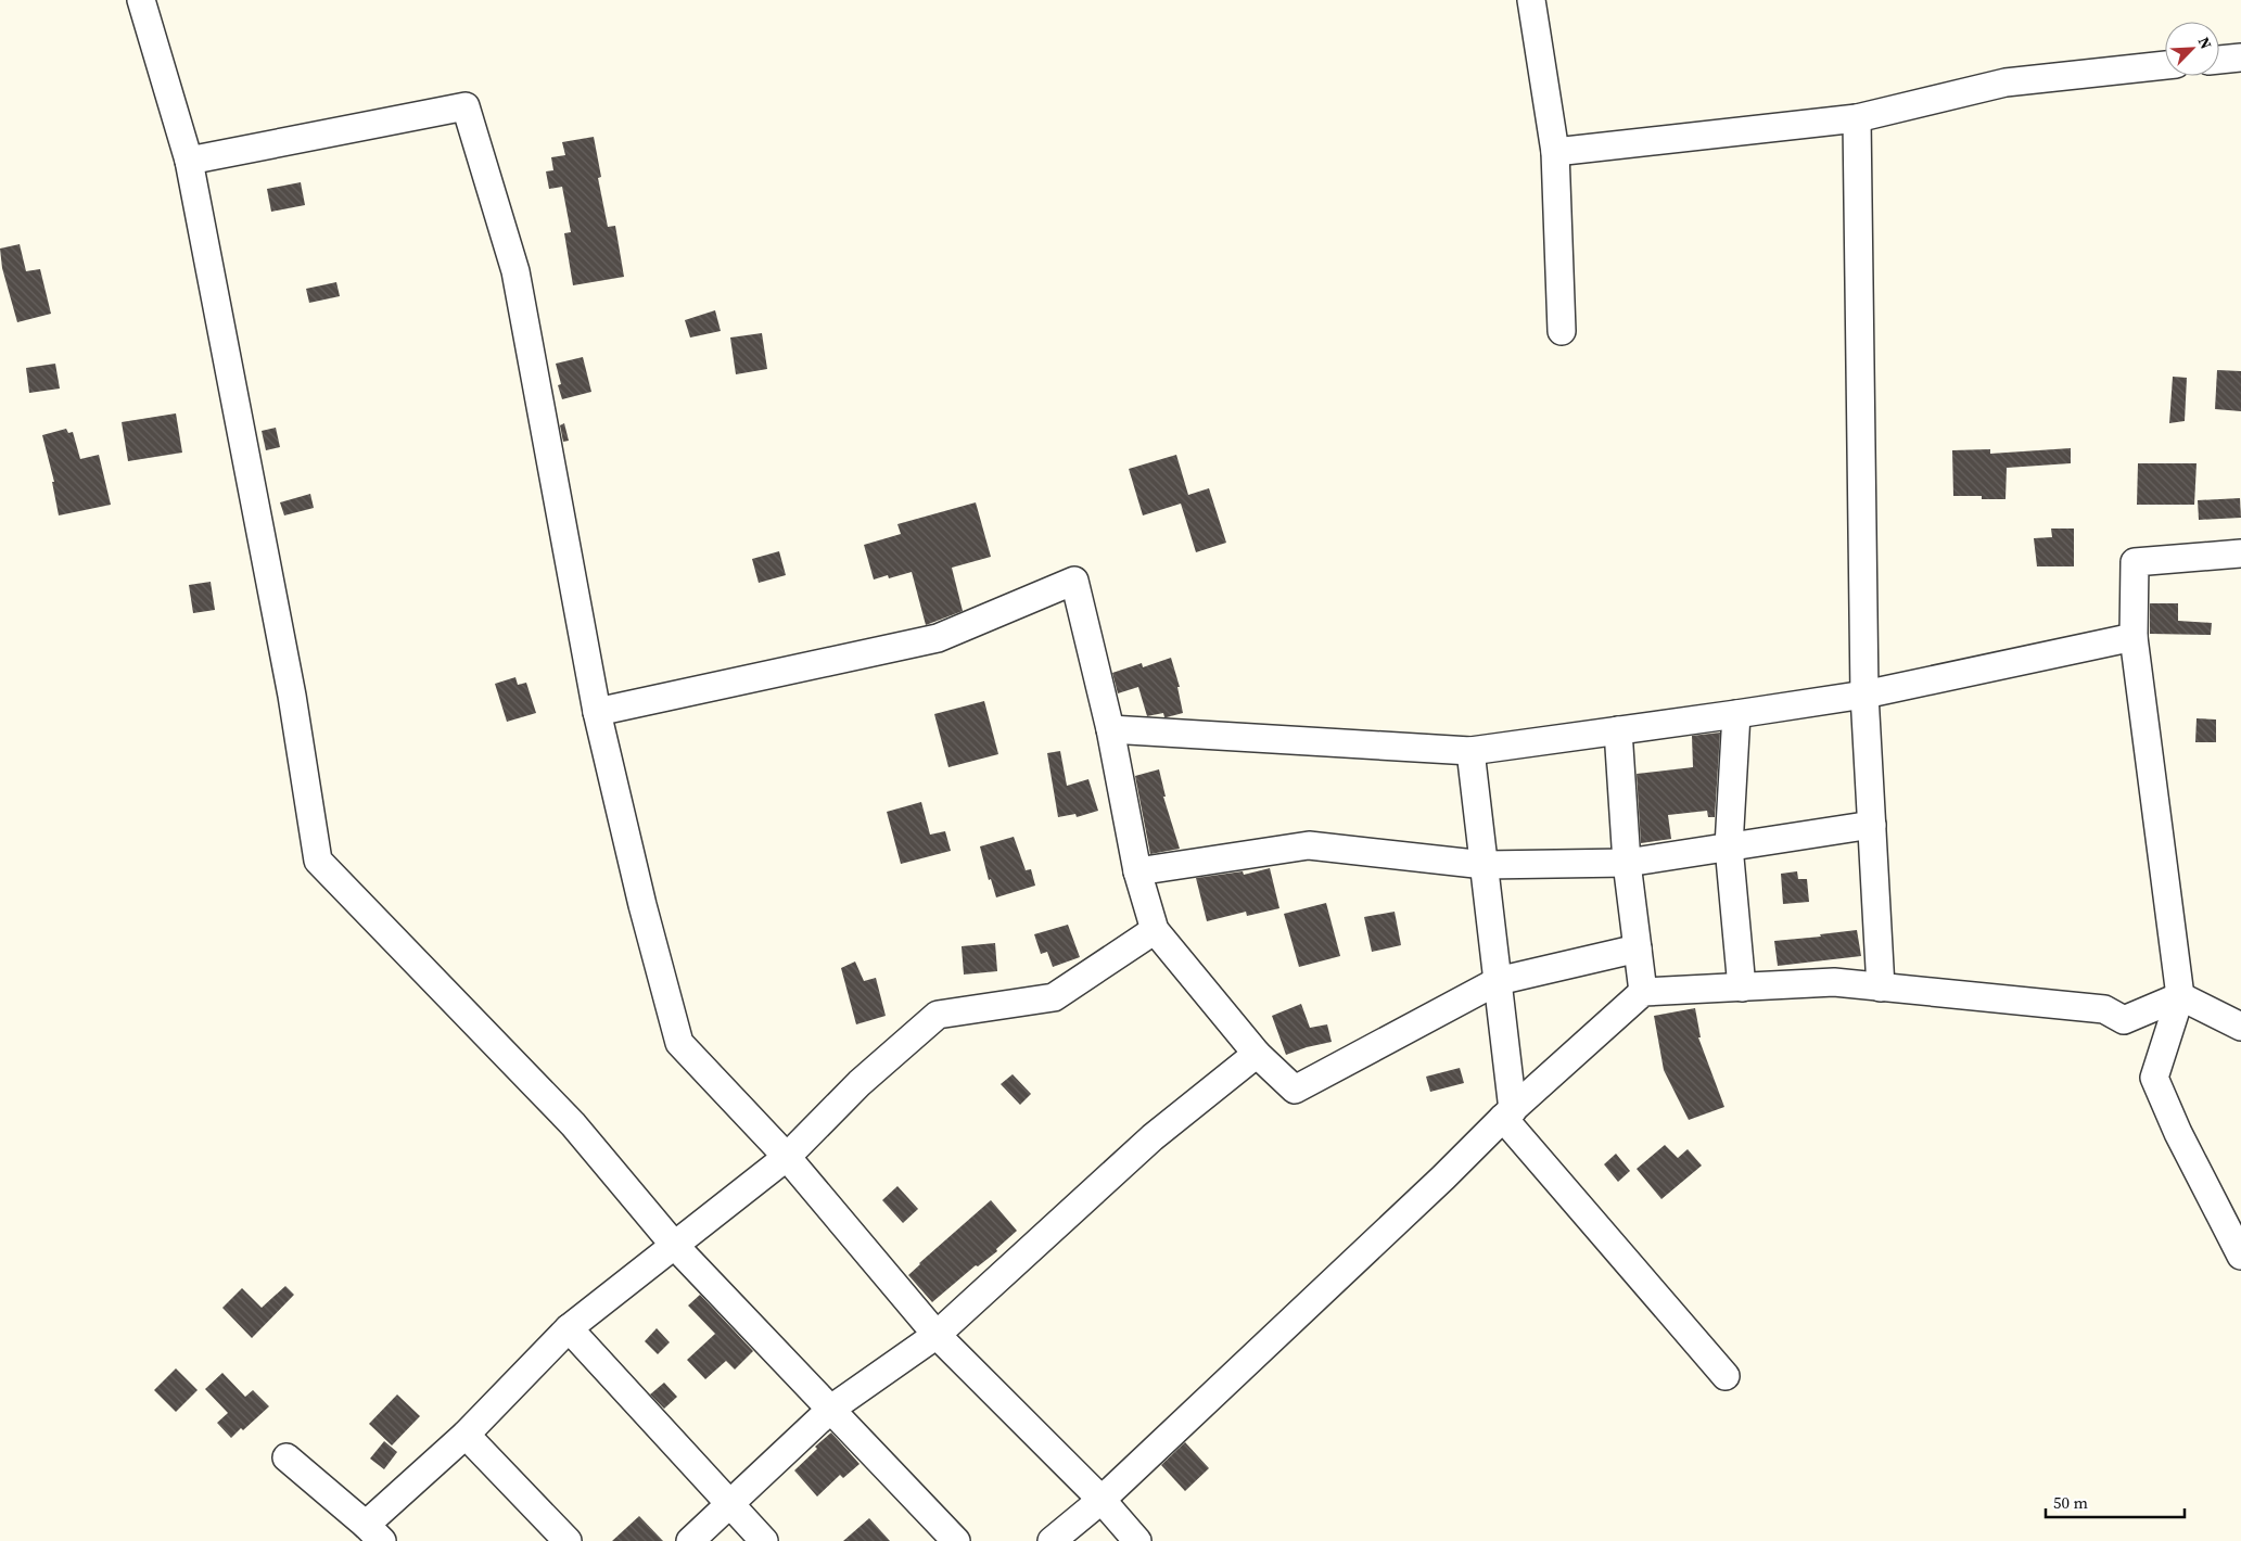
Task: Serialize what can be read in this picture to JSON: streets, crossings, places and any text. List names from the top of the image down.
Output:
{
  "scale_bar": "50 m",
  "north": "top right"
}
